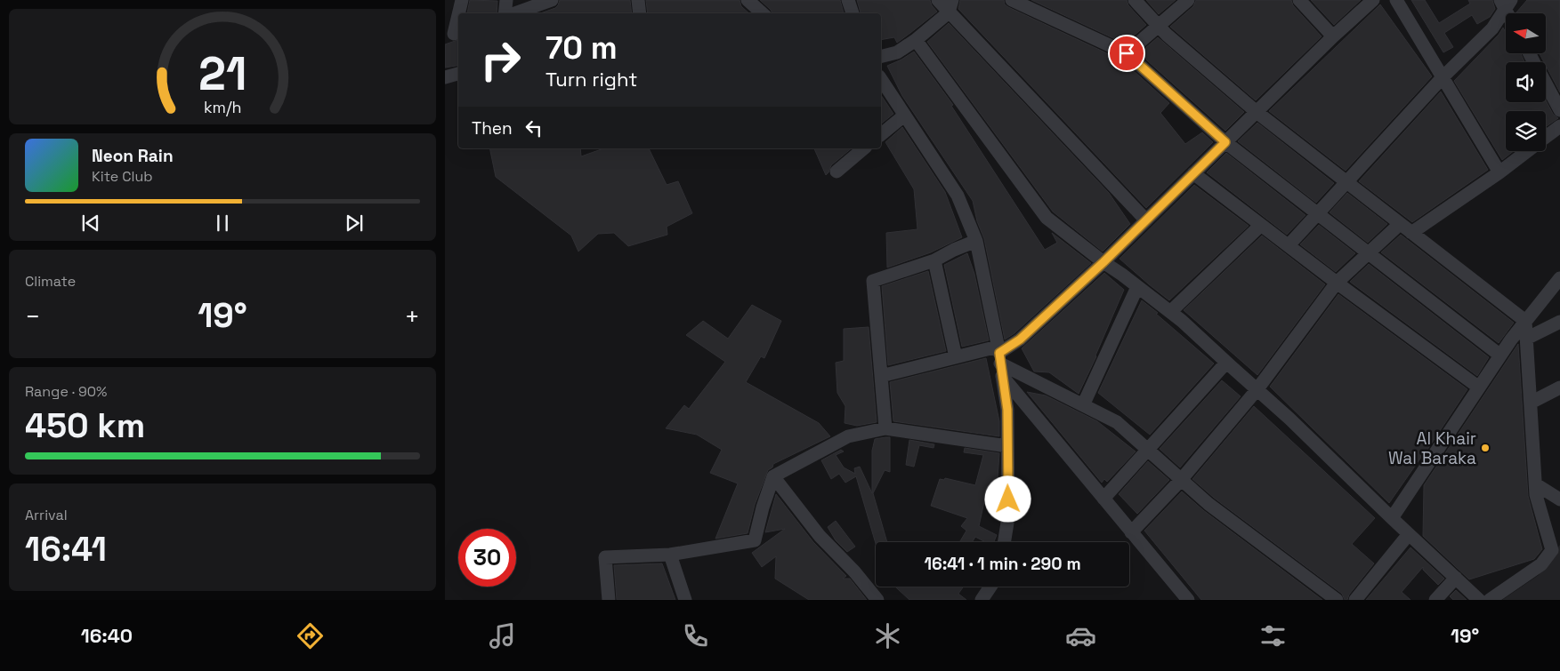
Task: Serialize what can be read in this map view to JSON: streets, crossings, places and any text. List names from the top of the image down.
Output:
{
  "places": ["Al Khair Wal Baraka"],
  "north": "left",
  "page": {
    "turn": ["70 m", "Turn right"],
    "then": "Then",
    "song": ["Neon Rain", "Kite Club"],
    "tile": [
      "Climate",
      ["Range · 90%", "450 km"],
      ["Arrival", "16:41"]
    ],
    "heat": ["−", "19°", "+"],
    "limit": "30",
    "trip": "16:41 · 1 min · 290 m",
    "tabs": ["16:40", "19°"],
    "gauge": ["21", "km/h"]
  }
}
